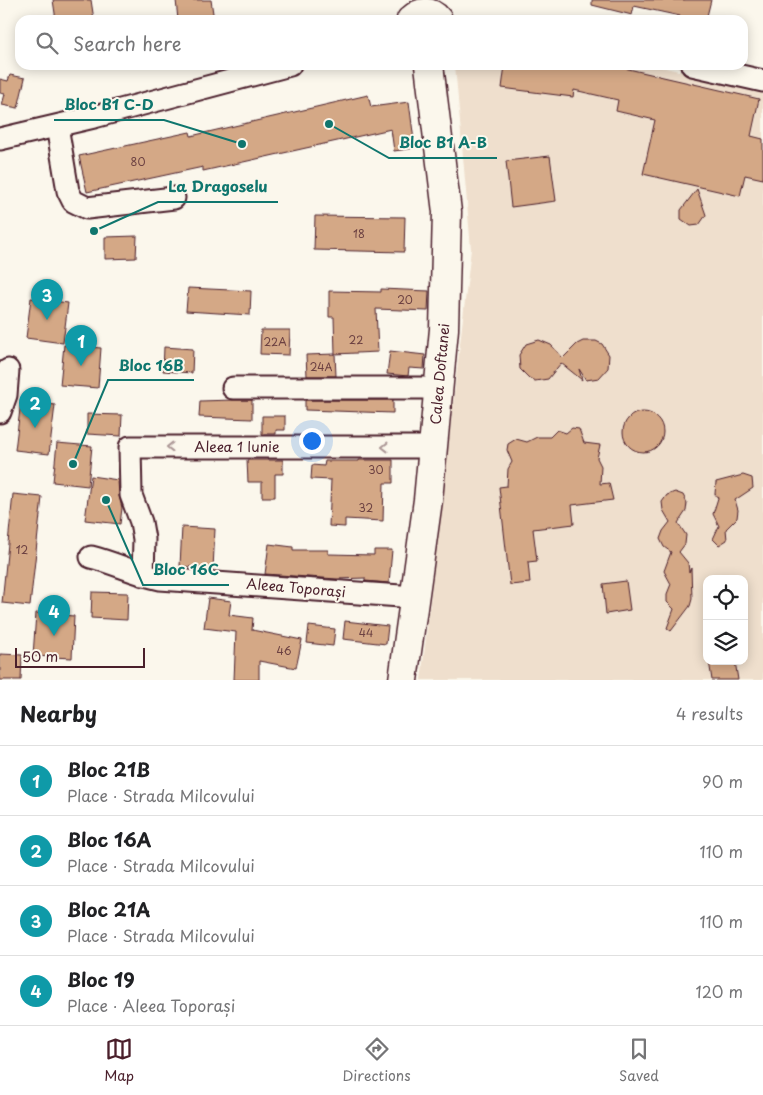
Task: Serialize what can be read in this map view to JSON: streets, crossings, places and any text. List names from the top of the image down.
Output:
{
  "streets": {
    "main road": ["Calea Doftanei"],
    "street": ["Aleea 1 Iunie", "Aleea Toporași"]
  },
  "crossings": [
    ["Calea Doftanei", "Aleea 1 Iunie"],
    ["Calea Doftanei", "Aleea Toporași"],
    ["Aleea 1 Iunie", "Aleea Toporași"]
  ],
  "places": [
    "Bloc B1 A-B",
    "Bloc B1 C-D",
    "La Dragoselu",
    "Bloc 16B",
    "Bloc 16C"
  ],
  "house_numbers": [
    "80",
    "18",
    "20",
    "22",
    "22A",
    "24A",
    "30",
    "32",
    "12",
    "44",
    "46"
  ],
  "scale_bar": "50 m",
  "page": {
    "search": "Search here",
    "pins": [
      "3",
      "1",
      "2",
      "4"
    ],
    "scale": "50 m",
    "heading": ["Nearby", "4 results"],
    "list": [
      {
        "mark": "1",
        "name": "Bloc 21B",
        "note": "Place · Strada Milcovului",
        "value": "90 m"
      },
      {
        "mark": "2",
        "name": "Bloc 16A",
        "note": "Place · Strada Milcovului",
        "value": "110 m"
      },
      {
        "mark": "3",
        "name": "Bloc 21A",
        "note": "Place · Strada Milcovului",
        "value": "110 m"
      },
      {
        "mark": "4",
        "name": "Bloc 19",
        "note": "Place · Aleea Toporași",
        "value": "120 m"
      }
    ],
    "nav": ["Map", "Directions", "Saved"]
  }
}
